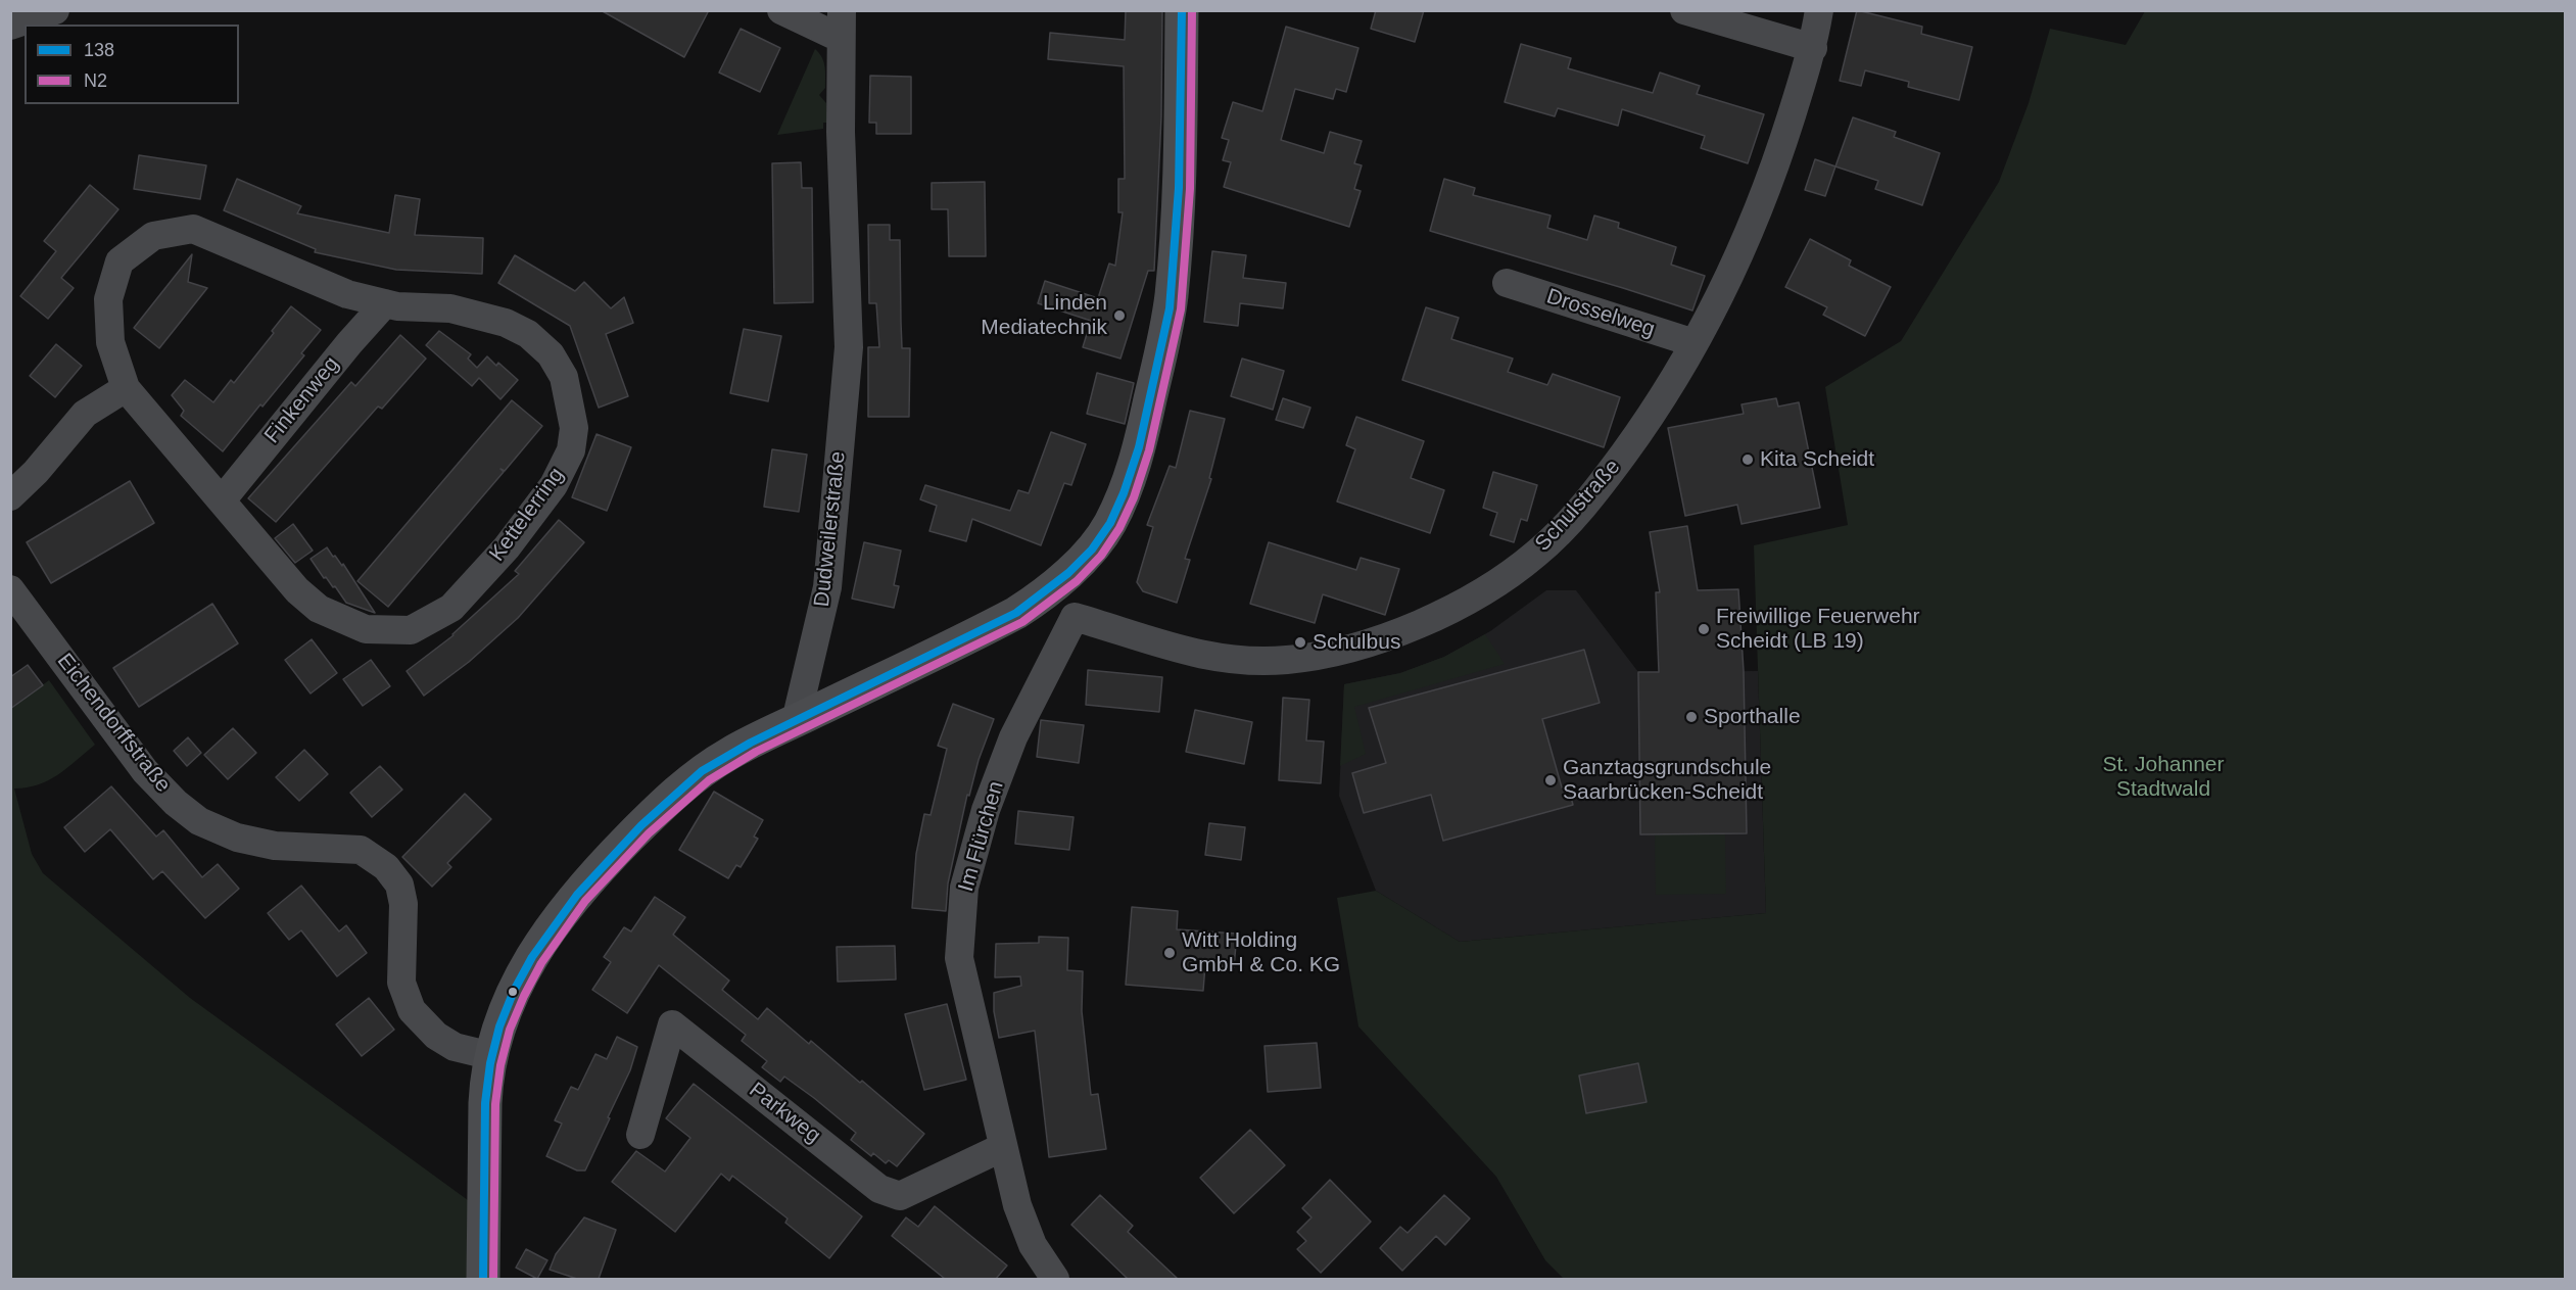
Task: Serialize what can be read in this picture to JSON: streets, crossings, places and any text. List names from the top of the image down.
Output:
{
  "streets": {
    "street": [
      "Drosselweg",
      "Finkenweg",
      "Schulstraße",
      "Kettelerring",
      "Dudweilerstraße",
      "Eichendorffstraße",
      "Im Flürchen",
      "Parkweg"
    ]
  },
  "crossings": [
    ["Drosselweg", "Schulstraße"],
    ["Finkenweg", "Kettelerring"],
    ["Schulstraße", "Im Flürchen"],
    ["Im Flürchen", "Parkweg"]
  ],
  "parks": ["St. Johanner Stadtwald"],
  "places": [
    "Linden Mediatechnik",
    "Kita Scheidt",
    "Freiwillige Feuerwehr Scheidt (LB 19)",
    "Schulbus",
    "Sporthalle",
    "Ganztagsgrundschule Saarbrücken-Scheidt",
    "Witt Holding GmbH & Co. KG"
  ],
  "lines": ["transit line 138", "transit line N2"],
  "legend": ["138", "N2"]
}
